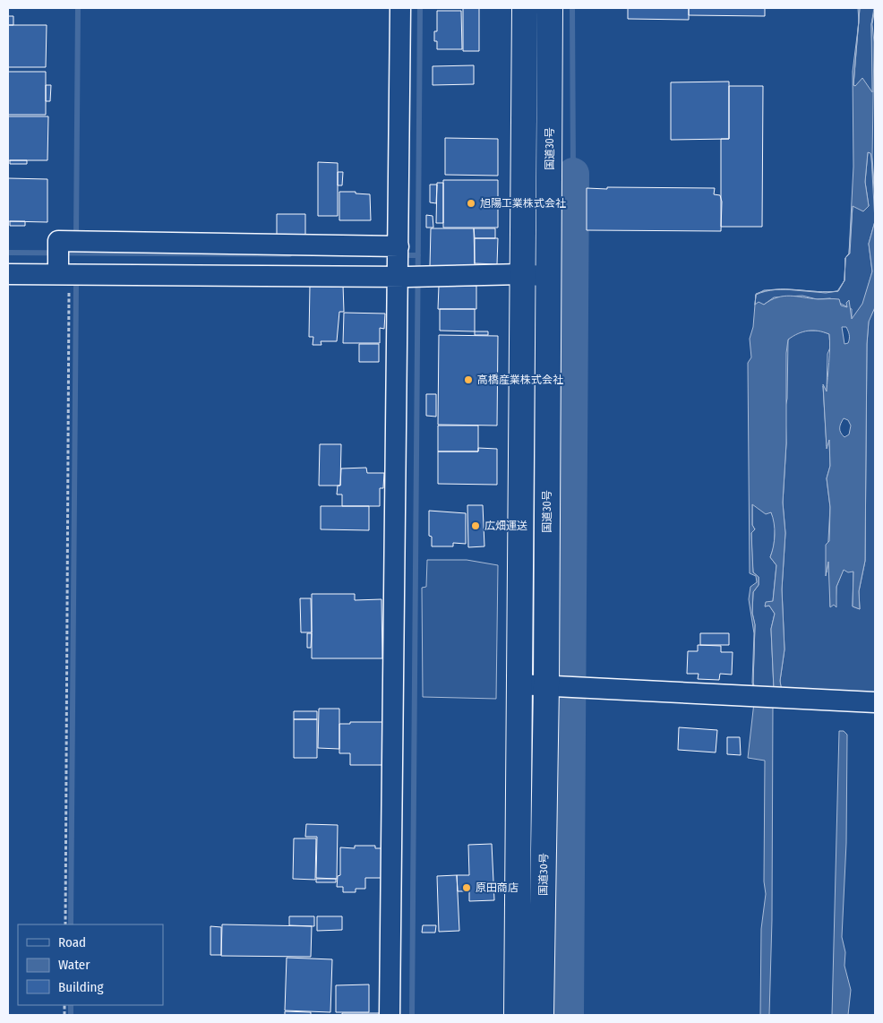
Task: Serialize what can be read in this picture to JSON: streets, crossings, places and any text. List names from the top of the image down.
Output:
{
  "streets": {
    "highway": ["国道30号"]
  },
  "places": [
    "旭陽工業株式会社",
    "高橋産業株式会社",
    "広畑運送",
    "原田商店"
  ],
  "legend": ["Road", "Water", "Building"]
}
